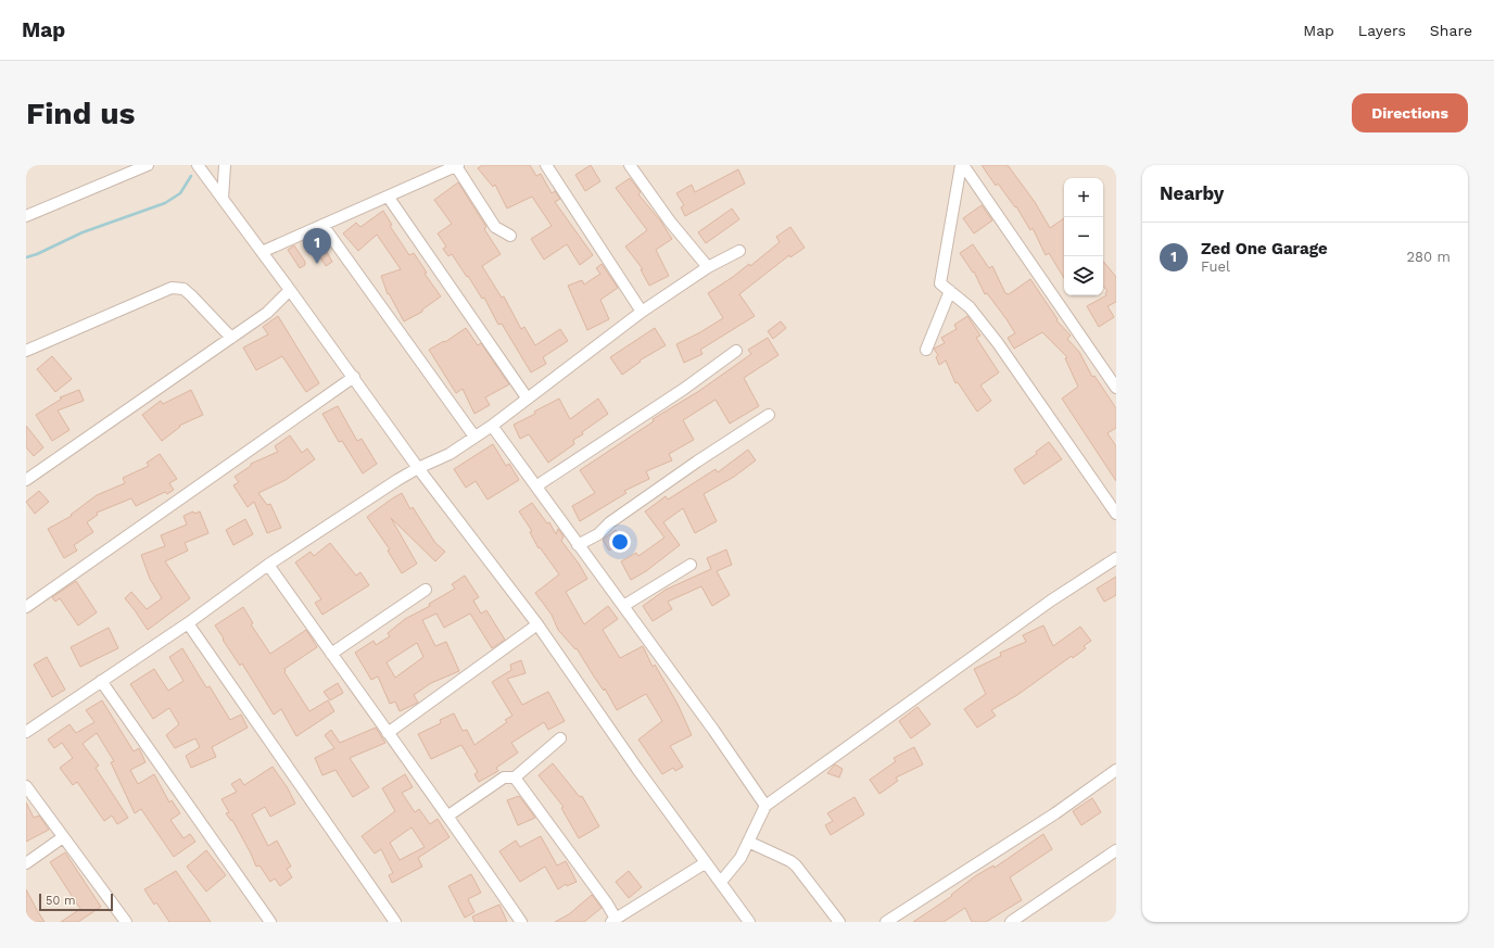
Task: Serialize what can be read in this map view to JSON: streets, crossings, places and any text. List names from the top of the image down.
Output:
{
  "scale_bar": "50 m",
  "page": {
    "header": "Map",
    "nav": ["Map", "Layers", "Share"],
    "buttons": "Directions",
    "title": "Find us",
    "heading": "Nearby",
    "map_buttons": ["+", "−"],
    "list": [
      {
        "mark": "1",
        "name": "Zed One Garage",
        "note": "Fuel",
        "value": "280 m"
      }
    ],
    "pins": "1",
    "scale": "50 m"
  }
}
